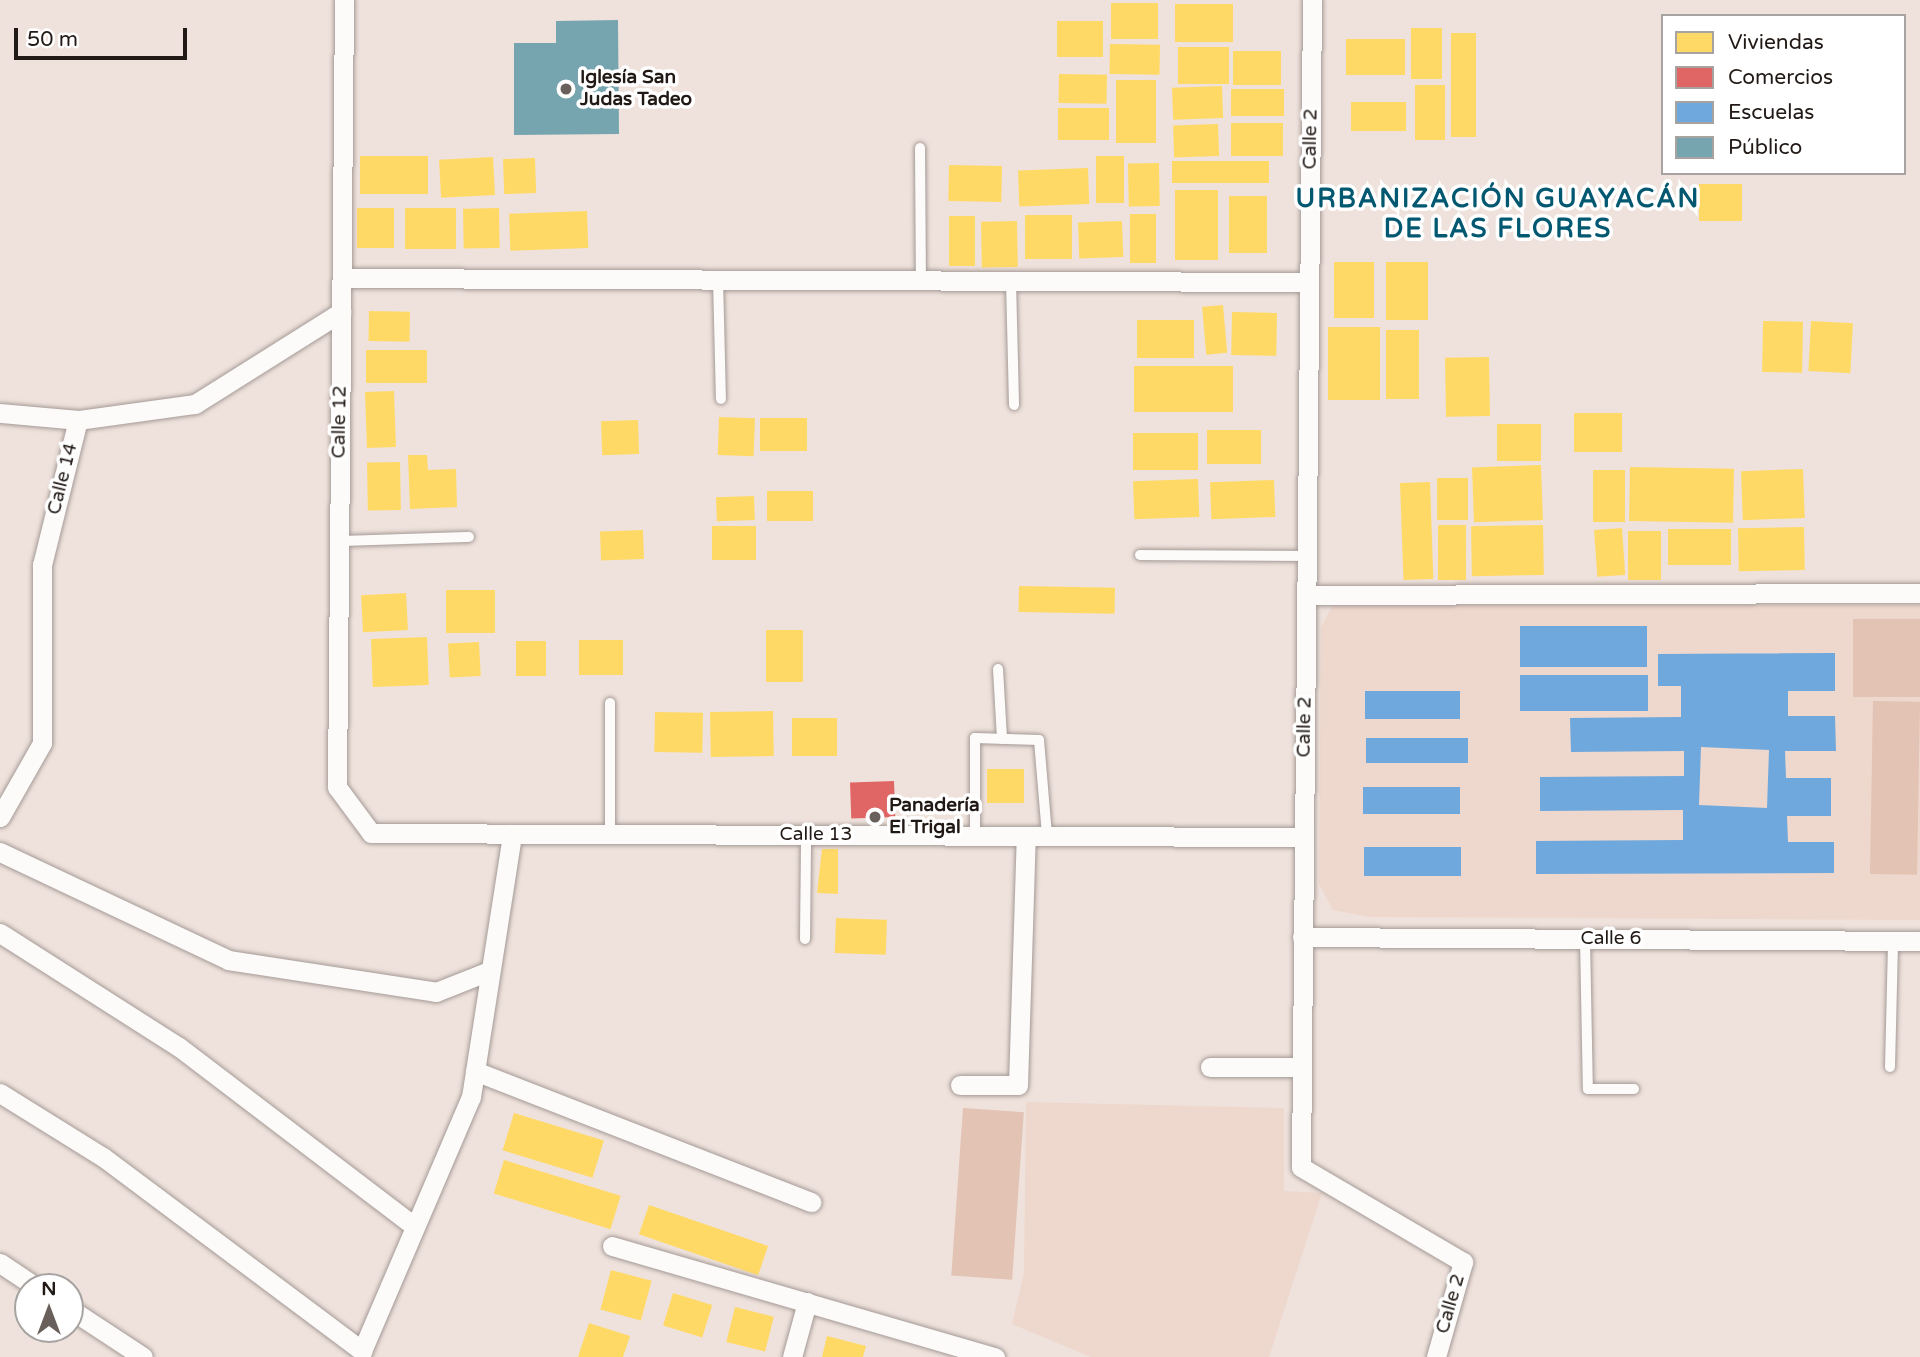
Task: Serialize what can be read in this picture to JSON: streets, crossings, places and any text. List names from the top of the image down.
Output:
{
  "streets": {
    "street": [
      "Calle 2",
      "Calle 12",
      "Calle 14",
      "Calle 13",
      "Calle 6"
    ]
  },
  "crossings": [
    ["Calle 2", "Calle 13"],
    ["Calle 2", "Calle 6"],
    ["Calle 12", "Calle 14"],
    ["Calle 12", "Calle 13"]
  ],
  "districts": ["URBANIZACIÓN GUAYACÁN DE LAS FLORES"],
  "places": ["Iglesía San Judas Tadeo", "Panadería El Trigal"],
  "legend": [
    "Viviendas",
    "Comercios",
    "Escuelas",
    "Público"
  ],
  "scale_bar": "50 m",
  "north": "top"
}
